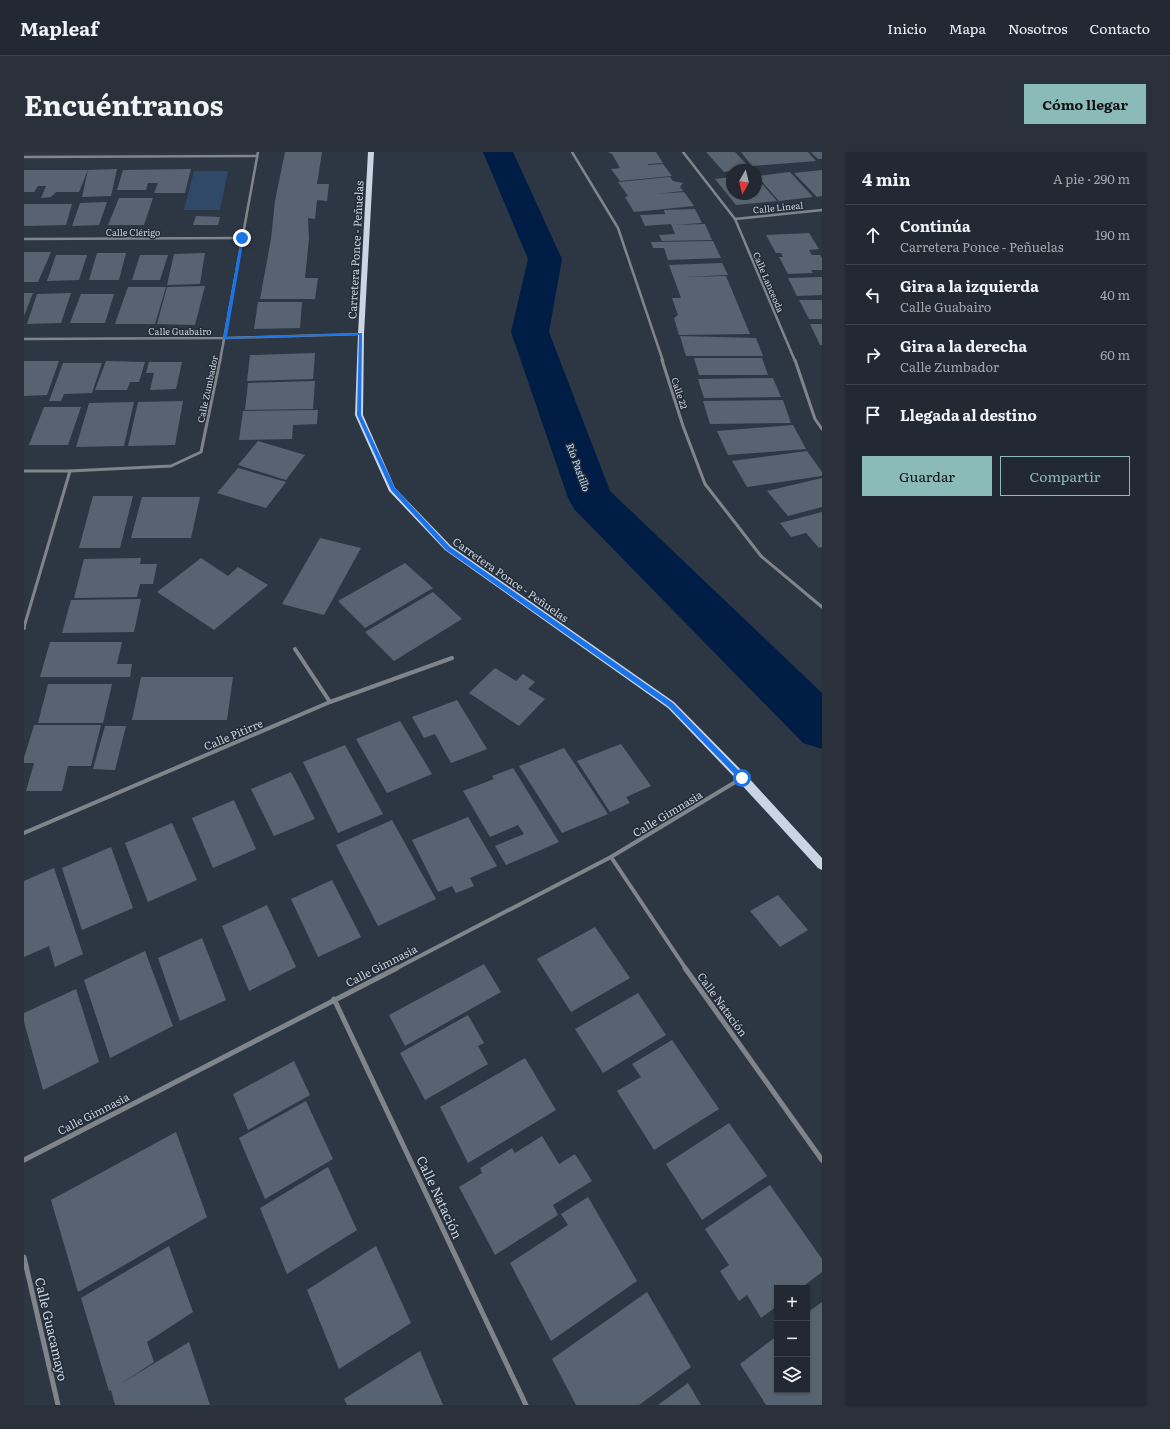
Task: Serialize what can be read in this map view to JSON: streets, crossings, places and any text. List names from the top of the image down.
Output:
{
  "streets": {
    "main road": ["Carretera Ponce - Peñuelas"],
    "street": [
      "Calle Lineal",
      "Calle Clérigo",
      "Calle Lanceoda",
      "Calle Guabairo",
      "Calle Zumbador",
      "Calle 22",
      "Calle Pitirre",
      "Calle Gimnasia",
      "Calle Natación",
      "Calle Guacamayo"
    ]
  },
  "crossings": [
    ["Calle Lineal", "Calle Lanceoda"],
    ["Calle Clérigo", "Calle Zumbador"],
    ["Carretera Ponce - Peñuelas", "Calle Guabairo"],
    ["Carretera Ponce - Peñuelas", "Calle Gimnasia"],
    ["Calle Guabairo", "Calle Zumbador"],
    ["Calle Gimnasia", "Calle Natación"]
  ],
  "water": ["Río Pastillo"],
  "north": "bottom",
  "page": {
    "header": "Mapleaf",
    "nav": [
      "Inicio",
      "Mapa",
      "Nosotros",
      "Contacto"
    ],
    "title": "Encuéntranos",
    "buttons": [
      "Cómo llegar",
      ["Guardar", "Compartir"]
    ],
    "heading": ["4 min", "A pie · 290 m"],
    "list": [
      ["Continúa", "Carretera Ponce - Peñuelas", "190 m"],
      ["Gira a la izquierda", "Calle Guabairo", "40 m"],
      ["Gira a la derecha", "Calle Zumbador", "60 m"],
      "Llegada al destino"
    ],
    "map_buttons": ["+", "−"]
  }
}
